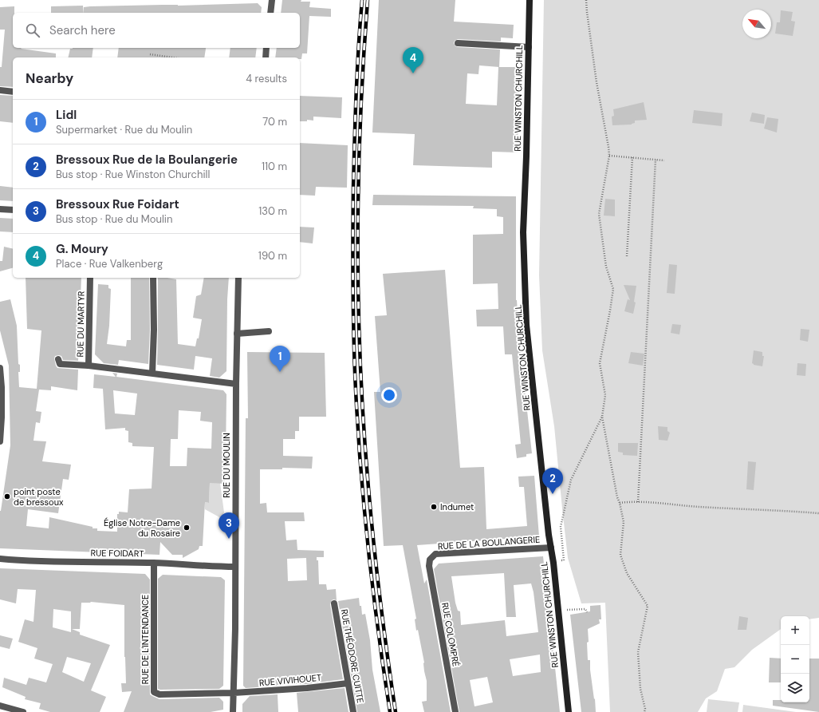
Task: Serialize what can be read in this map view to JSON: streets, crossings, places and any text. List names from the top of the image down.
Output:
{
  "streets": {
    "main road": ["RUE WINSTON CHURCHILL"],
    "street": [
      "RUE DU MARTYR",
      "RUE DU MOULIN",
      "RUE DE LA BOULANGERIE",
      "RUE FOIDART",
      "RUE COLOMPRÉ",
      "RUE DE L'INTENDANCE",
      "RUE THÉODORE CUITTE",
      "RUE VIVIHOUET"
    ]
  },
  "crossings": [
    ["RUE WINSTON CHURCHILL", "RUE DE LA BOULANGERIE"],
    ["RUE DU MARTYR", "RUE DU MOULIN"],
    ["RUE DU MOULIN", "RUE FOIDART"],
    ["RUE DU MOULIN", "RUE DE L'INTENDANCE"],
    ["RUE DU MOULIN", "RUE VIVIHOUET"],
    ["RUE DE LA BOULANGERIE", "RUE COLOMPRÉ"],
    ["RUE FOIDART", "RUE DE L'INTENDANCE"],
    ["RUE DE L'INTENDANCE", "RUE VIVIHOUET"],
    ["RUE THÉODORE CUITTE", "RUE VIVIHOUET"]
  ],
  "places": ["point poste de bressoux", "Indumet", "Église Notre-Dame du Rosaire"],
  "north": "top left",
  "page": {
    "search": "Search here",
    "pins": [
      "4",
      "1",
      "2",
      "3"
    ],
    "heading": ["Nearby", "4 results"],
    "list": [
      {
        "mark": "1",
        "name": "Lidl",
        "note": "Supermarket · Rue du Moulin",
        "value": "70 m"
      },
      {
        "mark": "2",
        "name": "Bressoux Rue de la Boulangerie",
        "note": "Bus stop · Rue Winston Churchill",
        "value": "110 m"
      },
      {
        "mark": "3",
        "name": "Bressoux Rue Foidart",
        "note": "Bus stop · Rue du Moulin",
        "value": "130 m"
      },
      {
        "mark": "4",
        "name": "G. Moury",
        "note": "Place · Rue Valkenberg",
        "value": "190 m"
      }
    ],
    "map_buttons": ["+", "−"]
  }
}
